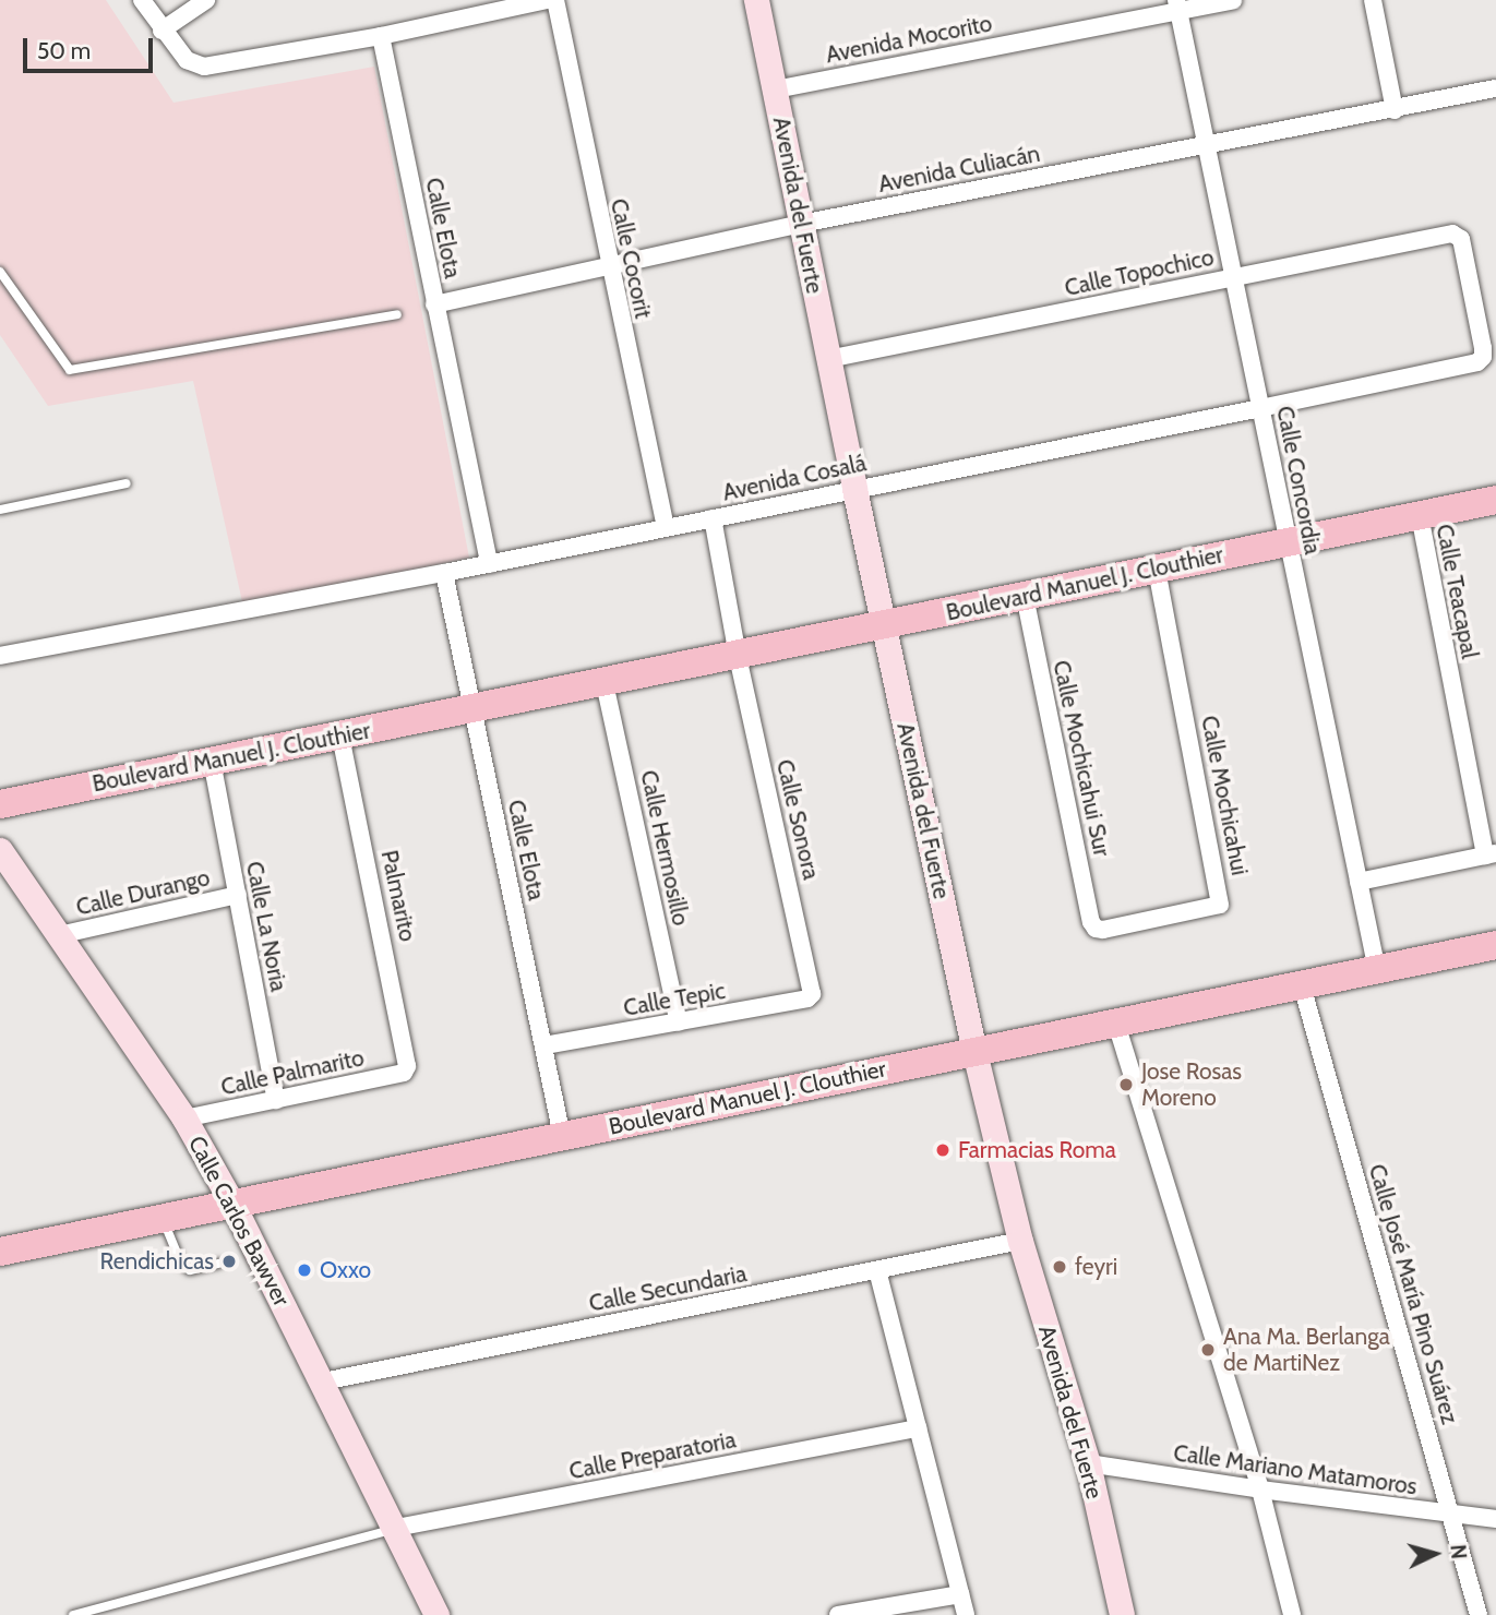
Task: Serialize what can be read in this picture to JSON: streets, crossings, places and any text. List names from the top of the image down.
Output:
{
  "streets": {
    "main road": ["Boulevard Manuel J. Clouthier"],
    "street": [
      "Avenida Mocorito",
      "Avenida Culiacán",
      "Avenida del Fuerte",
      "Calle Elota",
      "Calle Cocorit",
      "Calle Topochico",
      "Avenida Cosalá",
      "Calle Concordia",
      "Calle Teacapal",
      "Calle Mochicahui Sur",
      "Calle Mochicahui",
      "Calle Sonora",
      "Calle Hermosillo",
      "Calle Durango",
      "Palmarito",
      "Calle La Noria",
      "Calle Tepic",
      "Calle Palmarito",
      "Calle Carlos Bawver",
      "Calle Secundaria",
      "Calle José María Pino Suárez",
      "Calle Preparatoria",
      "Calle Mariano Matamoros"
    ]
  },
  "crossings": [
    ["Avenida Mocorito", "Avenida del Fuerte"],
    ["Avenida Mocorito", "Calle Concordia"],
    ["Avenida Culiacán", "Avenida del Fuerte"],
    ["Avenida Culiacán", "Calle Elota"],
    ["Avenida Culiacán", "Calle Cocorit"],
    ["Avenida Culiacán", "Calle Concordia"],
    ["Avenida del Fuerte", "Calle Topochico"],
    ["Avenida del Fuerte", "Avenida Cosalá"],
    ["Avenida del Fuerte", "Boulevard Manuel J. Clouthier"],
    ["Avenida del Fuerte", "Calle Secundaria"],
    ["Avenida del Fuerte", "Calle Mariano Matamoros"],
    ["Calle Elota", "Avenida Cosalá"],
    ["Calle Elota", "Boulevard Manuel J. Clouthier"],
    ["Calle Elota", "Calle Tepic"],
    ["Calle Cocorit", "Avenida Cosalá"],
    ["Calle Topochico", "Avenida Cosalá"],
    ["Calle Topochico", "Calle Concordia"],
    ["Avenida Cosalá", "Calle Concordia"],
    ["Avenida Cosalá", "Calle Sonora"],
    ["Calle Concordia", "Boulevard Manuel J. Clouthier"],
    ["Boulevard Manuel J. Clouthier", "Calle Teacapal"],
    ["Boulevard Manuel J. Clouthier", "Calle Mochicahui Sur"],
    ["Boulevard Manuel J. Clouthier", "Calle Mochicahui"],
    ["Boulevard Manuel J. Clouthier", "Calle Sonora"],
    ["Boulevard Manuel J. Clouthier", "Calle Hermosillo"],
    ["Boulevard Manuel J. Clouthier", "Palmarito"],
    ["Boulevard Manuel J. Clouthier", "Calle La Noria"],
    ["Boulevard Manuel J. Clouthier", "Calle Carlos Bawver"],
    ["Boulevard Manuel J. Clouthier", "Calle José María Pino Suárez"],
    ["Calle Mochicahui Sur", "Calle Mochicahui"],
    ["Calle Sonora", "Calle Tepic"],
    ["Calle Hermosillo", "Calle Tepic"],
    ["Calle Durango", "Calle La Noria"],
    ["Calle Durango", "Calle Carlos Bawver"],
    ["Palmarito", "Calle Palmarito"],
    ["Calle La Noria", "Calle Palmarito"],
    ["Calle Palmarito", "Calle Carlos Bawver"],
    ["Calle Carlos Bawver", "Calle Secundaria"],
    ["Calle Carlos Bawver", "Calle Preparatoria"],
    ["Calle José María Pino Suárez", "Calle Mariano Matamoros"]
  ],
  "places": [
    "Jose Rosas Moreno",
    "Farmacias Roma",
    "Rendichicas",
    "feyri",
    "Oxxo",
    "Ana Ma. Berlanga de MartiNez"
  ],
  "scale_bar": "50 m",
  "north": "right"
}
